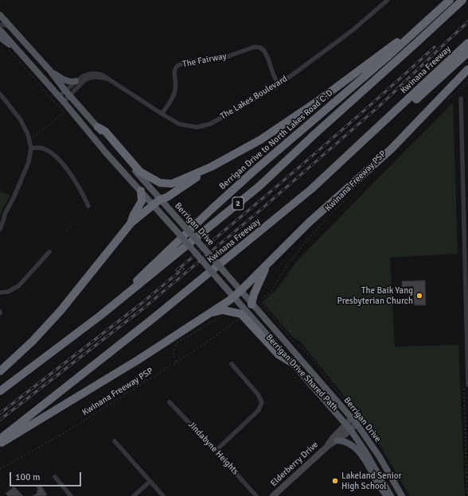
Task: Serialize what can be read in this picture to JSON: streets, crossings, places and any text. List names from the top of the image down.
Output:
{
  "streets": {
    "highway": ["Kwinana Freeway", "Berrigan Drive to North Lakes Road C-D", "2"],
    "main road": ["Berrigan Drive"],
    "street": [
      "The Fairway",
      "The Lakes Boulevard",
      "Jindabyne Heights",
      "Elderberry Drive"
    ],
    "path": ["Kwinana Freeway PSP", "Berrigan Drive Shared Path"]
  },
  "crossings": [
    ["The Fairway", "The Lakes Boulevard"],
    ["The Lakes Boulevard", "Berrigan Drive"],
    ["Berrigan Drive to North Lakes Road C-D", "2"],
    ["Berrigan Drive", "Berrigan Drive Shared Path"],
    ["Berrigan Drive", "Elderberry Drive"]
  ],
  "places": ["The Baik Yang Presbyterian Church", "Lakeland Senior High School"],
  "scale_bar": "100 m"
}
